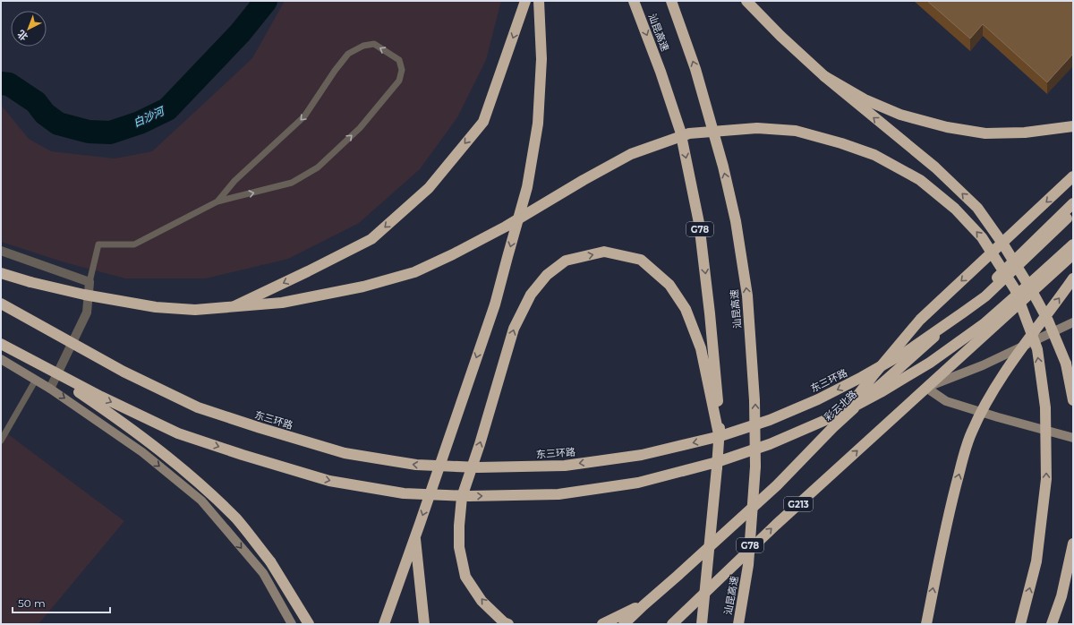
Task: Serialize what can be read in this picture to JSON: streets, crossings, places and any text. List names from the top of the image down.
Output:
{
  "streets": {
    "highway": [
      "汕昆高速",
      "G78",
      "东三环路",
      "彩云北路",
      "G213"
    ]
  },
  "water": ["白沙河"],
  "scale_bar": "50 m",
  "north": "bottom left"
}
